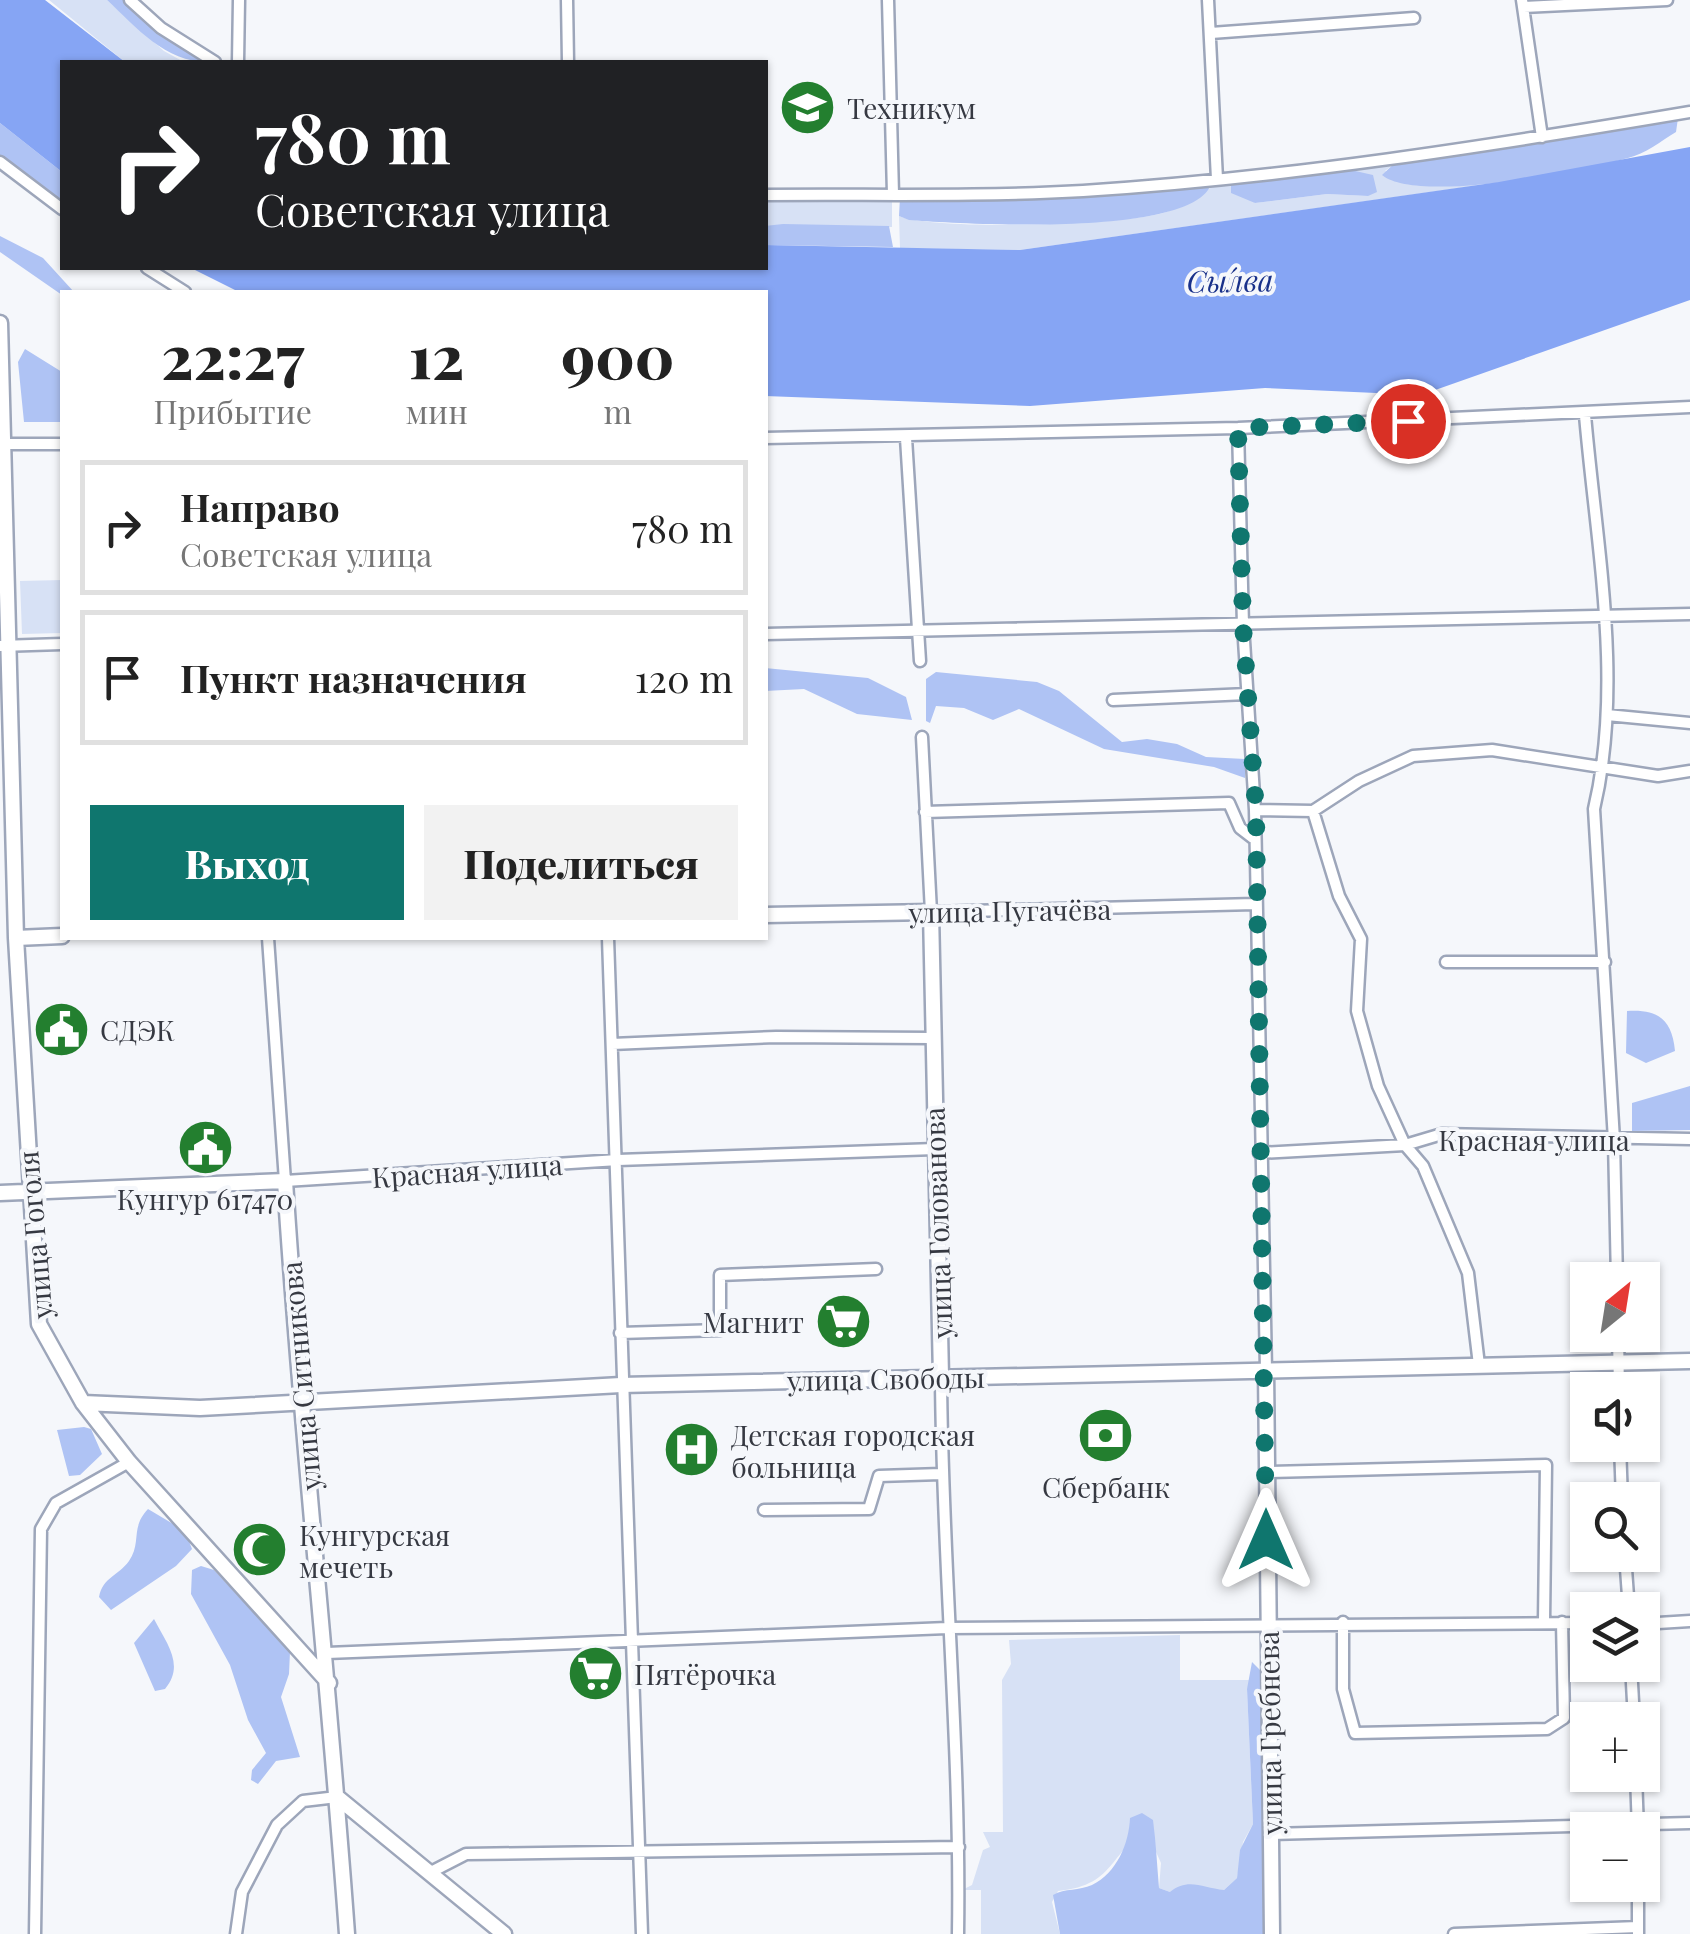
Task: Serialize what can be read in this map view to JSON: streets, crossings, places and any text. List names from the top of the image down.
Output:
{
  "streets": {
    "street": [
      "улица Пугачёва",
      "Красная улица",
      "улица Голованова",
      "улица Гоголя",
      "улица Ситникова",
      "улица Свободы",
      "улица Гребнева"
    ]
  },
  "crossings": [
    ["улица Пугачёва", "улица Голованова"],
    ["улица Пугачёва", "улица Гребнева"],
    ["Красная улица", "улица Голованова"],
    ["Красная улица", "улица Гоголя"],
    ["Красная улица", "улица Ситникова"],
    ["Красная улица", "улица Гребнева"],
    ["улица Голованова", "улица Свободы"],
    ["улица Гоголя", "улица Ситникова"],
    ["улица Гоголя", "улица Свободы"],
    ["улица Ситникова", "улица Свободы"],
    ["улица Свободы", "улица Гребнева"]
  ],
  "water": ["Сы́лва"],
  "places": {
    "school or university": ["Техникум"],
    "public building": ["СДЭК", "Кунгур 617470"],
    "supermarket": ["Магнит", "Пятёрочка"],
    "bank": ["Сбербанк"],
    "hospital": ["Детская городская больница"],
    "mosque": ["Кунгурская мечеть"]
  },
  "north": "top right",
  "page": {
    "turn": ["780 m", "Советская улица"],
    "eta": [
      "22:27",
      "Прибытие",
      "12",
      "мин",
      "900",
      "m"
    ],
    "list": [
      {
        "name": "Направо",
        "note": "Советская улица",
        "value": "780 m"
      },
      {
        "name": "Пункт назначения",
        "value": "120 m"
      }
    ],
    "buttons": ["Выход", "Поделиться"],
    "map_buttons": ["+", "−"]
  }
}
